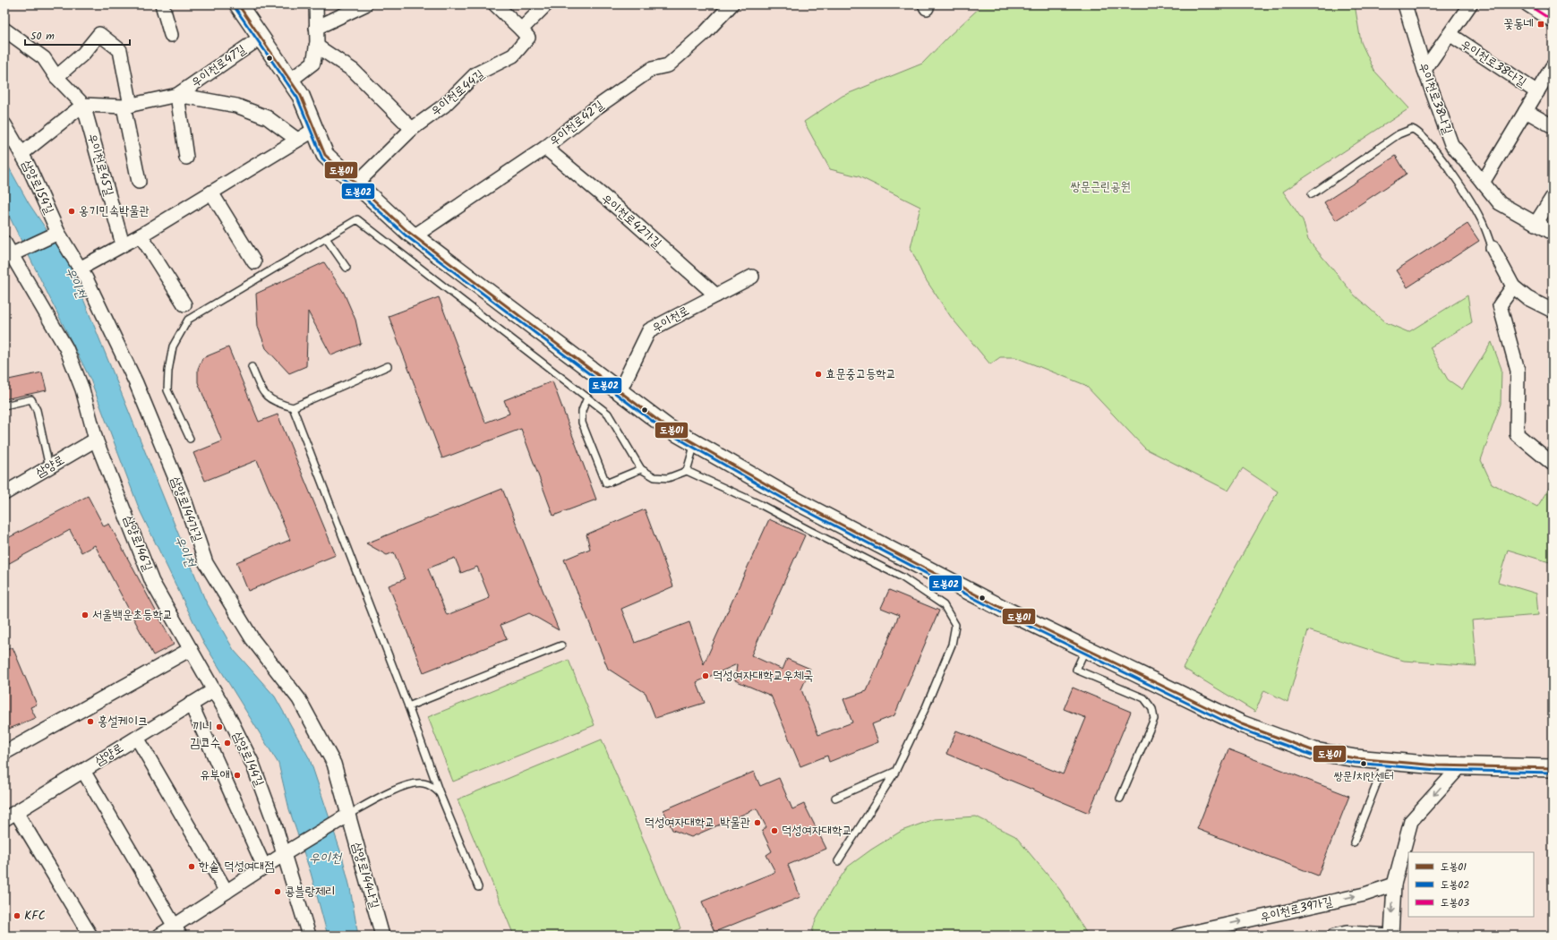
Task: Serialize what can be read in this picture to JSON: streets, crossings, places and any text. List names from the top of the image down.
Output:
{
  "streets": {
    "street": [
      "우이천로38다길",
      "우이천로47길",
      "우이천로44길",
      "우이천로38나길",
      "우이천로42길",
      "우이천로45길",
      "삼양로154길",
      "우이천로42가길",
      "우이천로",
      "삼양로",
      "삼양로144가길",
      "삼양로146길",
      "삼양로144길",
      "삼양로144나길",
      "우이천로39가길"
    ]
  },
  "crossings": [
    ["우이천로47길", "우이천로45길"],
    ["우이천로42길", "우이천로42가길"],
    ["삼양로154길", "삼양로144가길"],
    ["우이천로42가길", "우이천로"],
    ["삼양로", "삼양로146길"],
    ["삼양로", "삼양로144길"],
    ["삼양로144가길", "삼양로144나길"],
    ["삼양로146길", "삼양로144길"]
  ],
  "one_way": ["우이천로39가길"],
  "water": ["우이천"],
  "parks": ["쌍문근린공원"],
  "places": {
    "transit": ["꽃동네"],
    "other": [
      "옹기민속박물관",
      "효문중고등학교",
      "서울백운초등학교",
      "덕성여자대학교우체국",
      "홍설케이크",
      "끼니",
      "김코수",
      "쌍문1치안센터",
      "유부애",
      "덕성여자대학교 박물관",
      "덕성여자대학교",
      "한솥 덕성여대점",
      "콩블랑제리",
      "KFC"
    ]
  },
  "lines": ["transit line 도봉01", "transit line 도봉03", "transit line 도봉02"],
  "legend": ["도봉01", "도봉02", "도봉03"],
  "scale_bar": "50 m"
}
